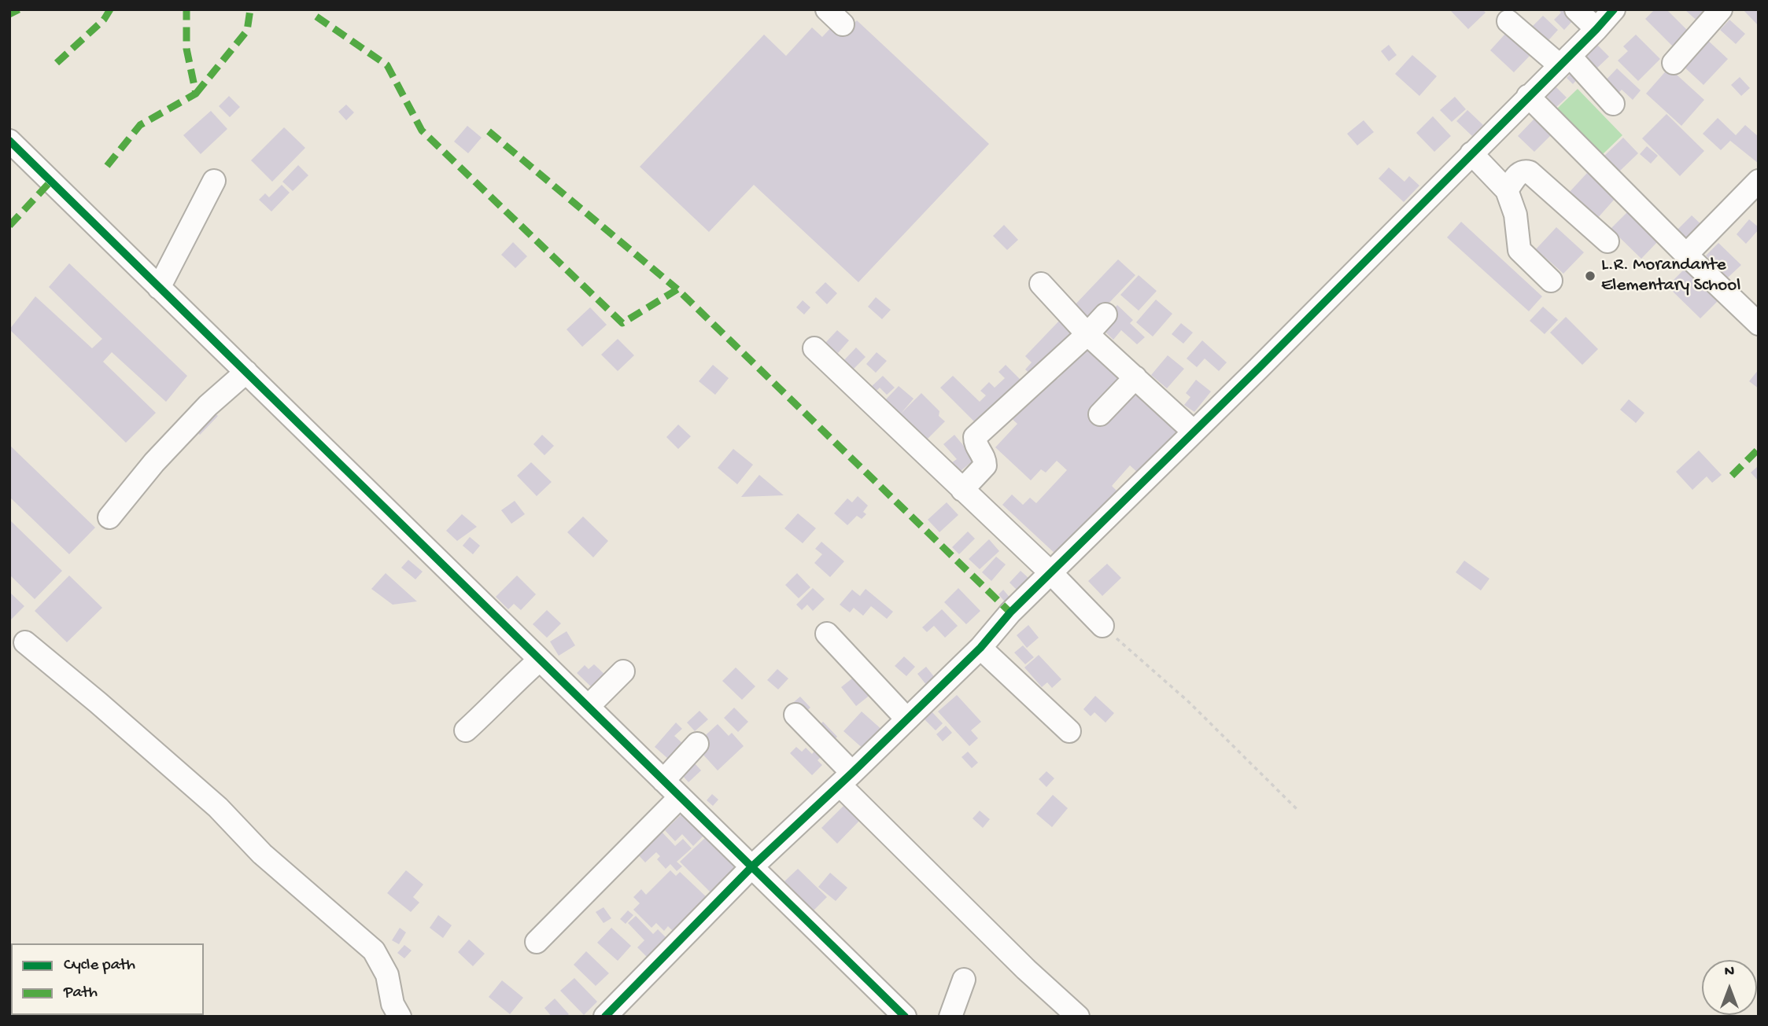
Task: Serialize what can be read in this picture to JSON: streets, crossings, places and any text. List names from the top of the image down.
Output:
{
  "places": ["L.R. Morandante Elementary School"],
  "legend": ["Cycle path", "Path"],
  "north": "top"
}
